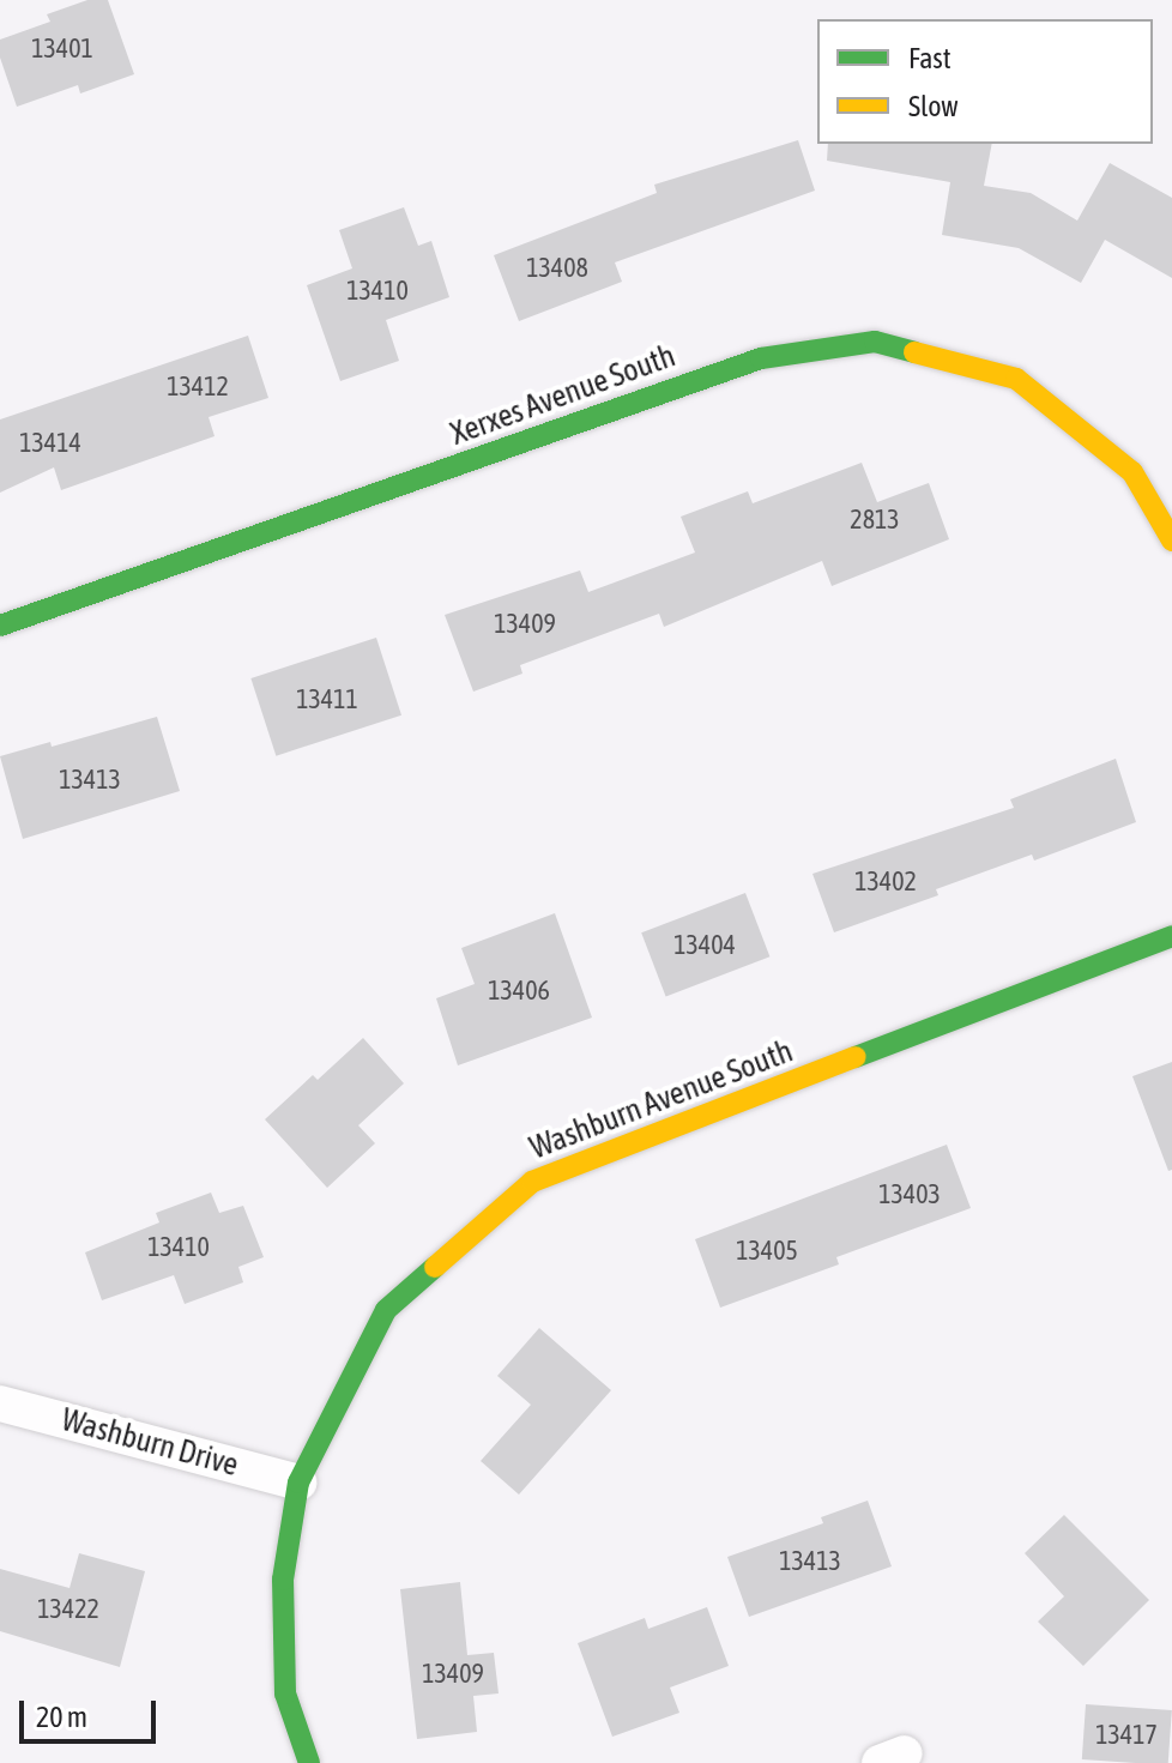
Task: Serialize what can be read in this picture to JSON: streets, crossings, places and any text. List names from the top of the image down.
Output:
{
  "streets": {
    "street": ["Xerxes Avenue South", "Washburn Avenue South", "Washburn Drive"]
  },
  "crossings": [
    ["Washburn Avenue South", "Washburn Drive"]
  ],
  "house_numbers": [
    "13401",
    "13408",
    "13410",
    "13412",
    "13414",
    "2813",
    "13409",
    "13411",
    "13413",
    "13402",
    "13404",
    "13406",
    "13403",
    "13410",
    "13405",
    "13413",
    "13422",
    "13409",
    "13417"
  ],
  "legend": ["Fast", "Slow"],
  "scale_bar": "20 m"
}
